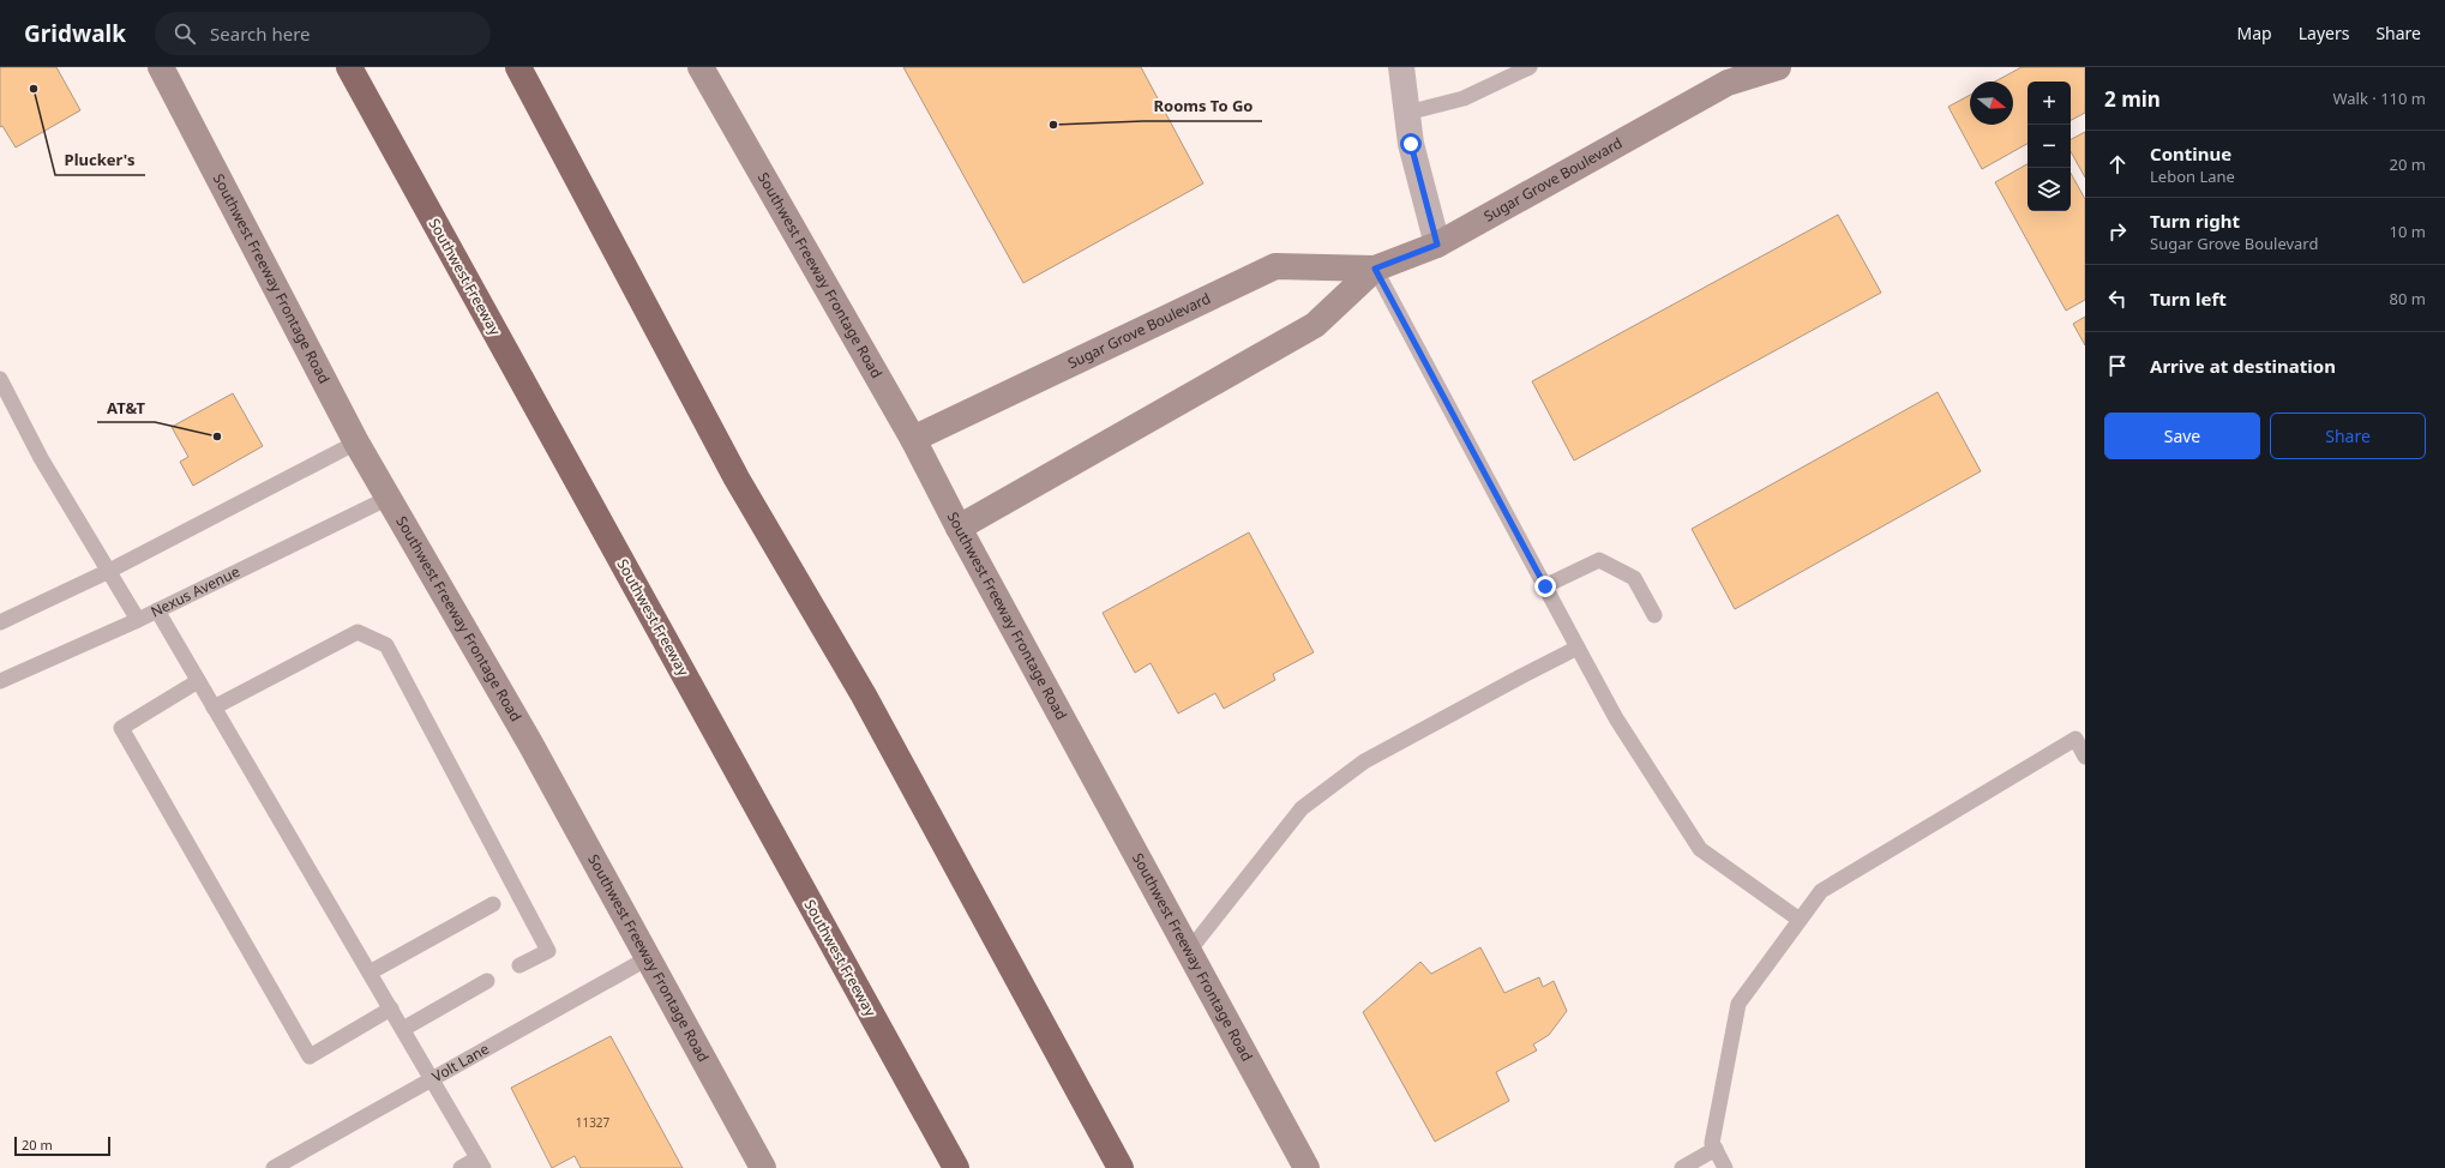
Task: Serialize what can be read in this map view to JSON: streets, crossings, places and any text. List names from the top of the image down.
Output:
{
  "streets": {
    "highway": ["Southwest Freeway"],
    "main road": ["Sugar Grove Boulevard", "Southwest Freeway Frontage Road"],
    "lane": ["Nexus Avenue", "Volt Lane"]
  },
  "crossings": [
    ["Sugar Grove Boulevard", "Southwest Freeway Frontage Road"],
    ["Southwest Freeway Frontage Road", "Nexus Avenue"],
    ["Southwest Freeway Frontage Road", "Volt Lane"]
  ],
  "places": ["Plucker's", "Rooms To Go", "AT&T"],
  "house_numbers": ["11327"],
  "scale_bar": "20 m",
  "north": "right",
  "page": {
    "header": "Gridwalk",
    "search": "Search here",
    "nav": ["Map", "Layers", "Share"],
    "heading": ["2 min", "Walk · 110 m"],
    "map_buttons": ["+", "−"],
    "list": [
      ["Continue", "Lebon Lane", "20 m"],
      ["Turn right", "Sugar Grove Boulevard", "10 m"],
      ["Turn left", "80 m"],
      "Arrive at destination"
    ],
    "buttons": ["Save", "Share"],
    "scale": "20 m"
  }
}
